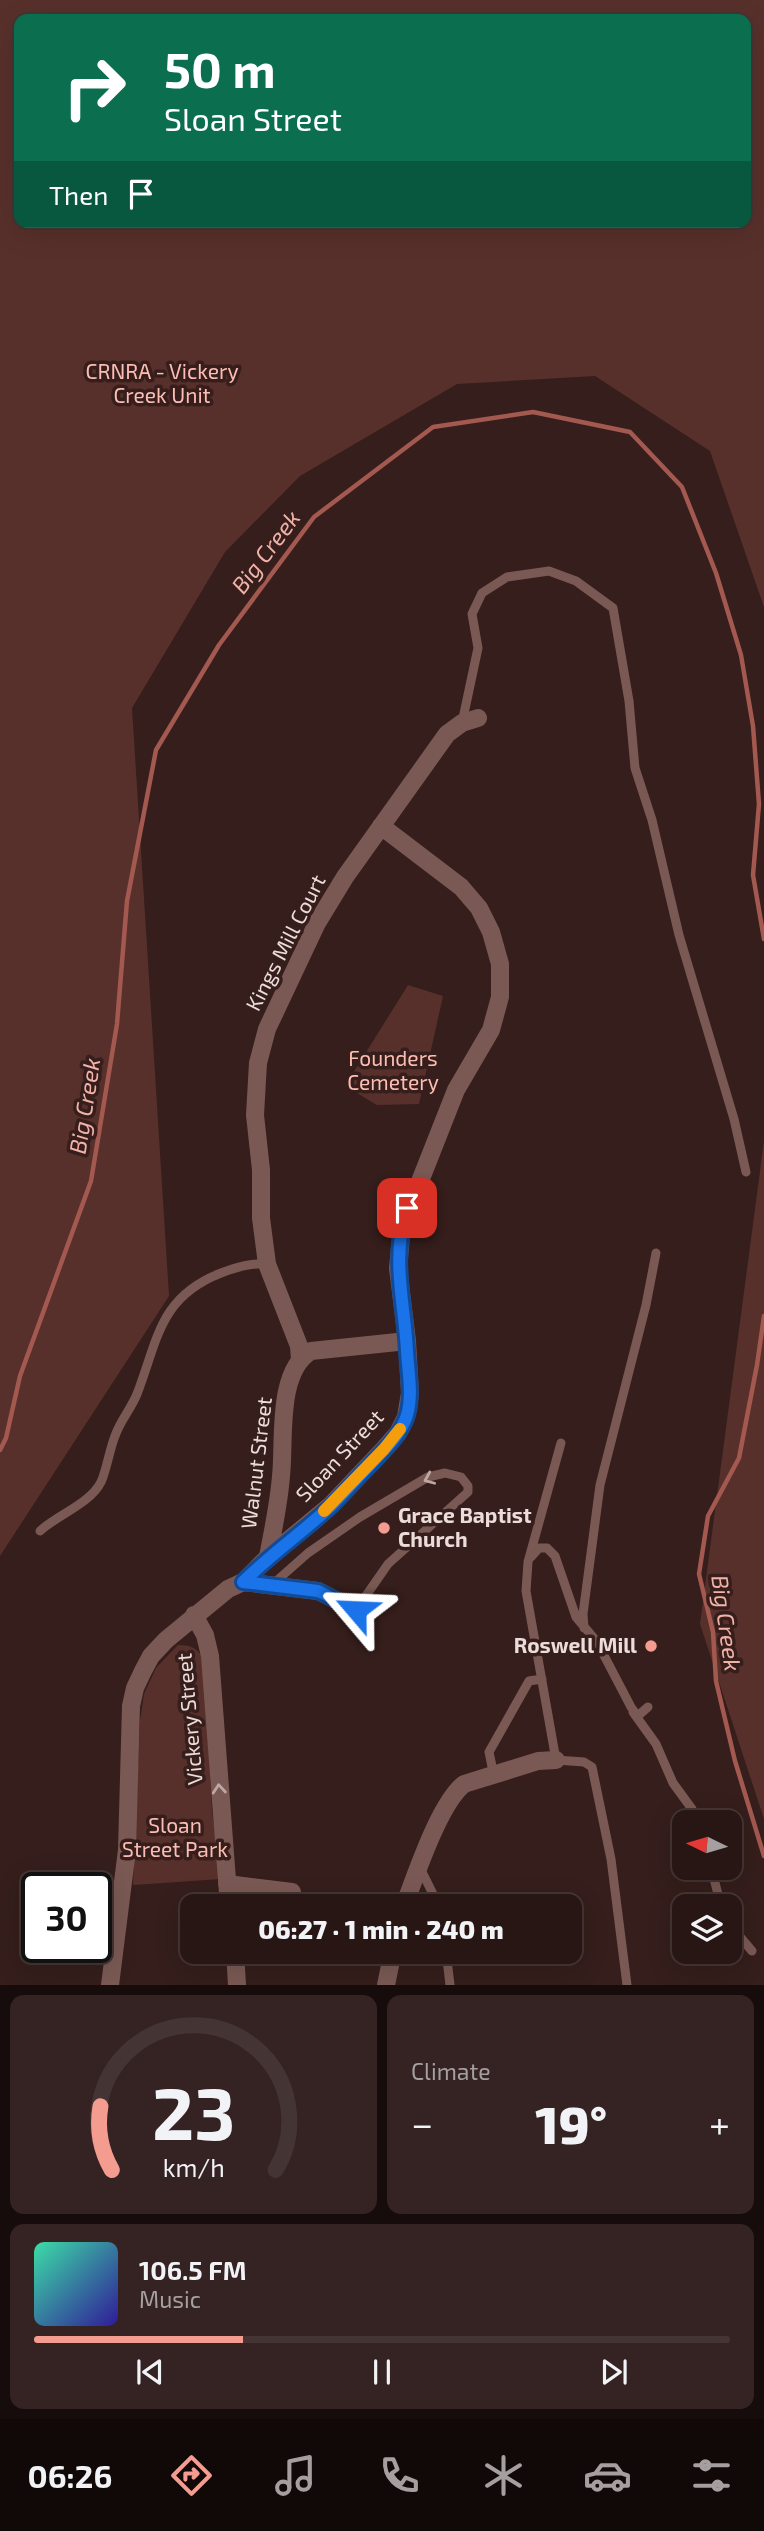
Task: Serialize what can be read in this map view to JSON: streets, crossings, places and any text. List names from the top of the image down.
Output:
{
  "streets": {
    "street": [
      "Kings Mill Court",
      "Sloan Street",
      "Walnut Street",
      "Vickery Street"
    ]
  },
  "crossings": [
    ["Kings Mill Court", "Sloan Street"],
    ["Kings Mill Court", "Walnut Street"],
    ["Sloan Street", "Walnut Street"],
    ["Sloan Street", "Vickery Street"]
  ],
  "one_way": ["Vickery Street"],
  "water": ["Big Creek"],
  "parks": ["CRNRA - Vickery Creek Unit", "Founders Cemetery", "Sloan Street Park"],
  "places": ["Grace Baptist Church", "Roswell Mill"],
  "north": "left",
  "page": {
    "turn": ["50 m", "Sloan Street"],
    "then": "Then",
    "limit": "30",
    "trip": "06:27 · 1 min · 240 m",
    "tile": "Climate",
    "heat": ["−", "19°", "+"],
    "song": ["106.5 FM", "Music"],
    "tabs": "06:26",
    "gauge": ["23", "km/h"]
  }
}
